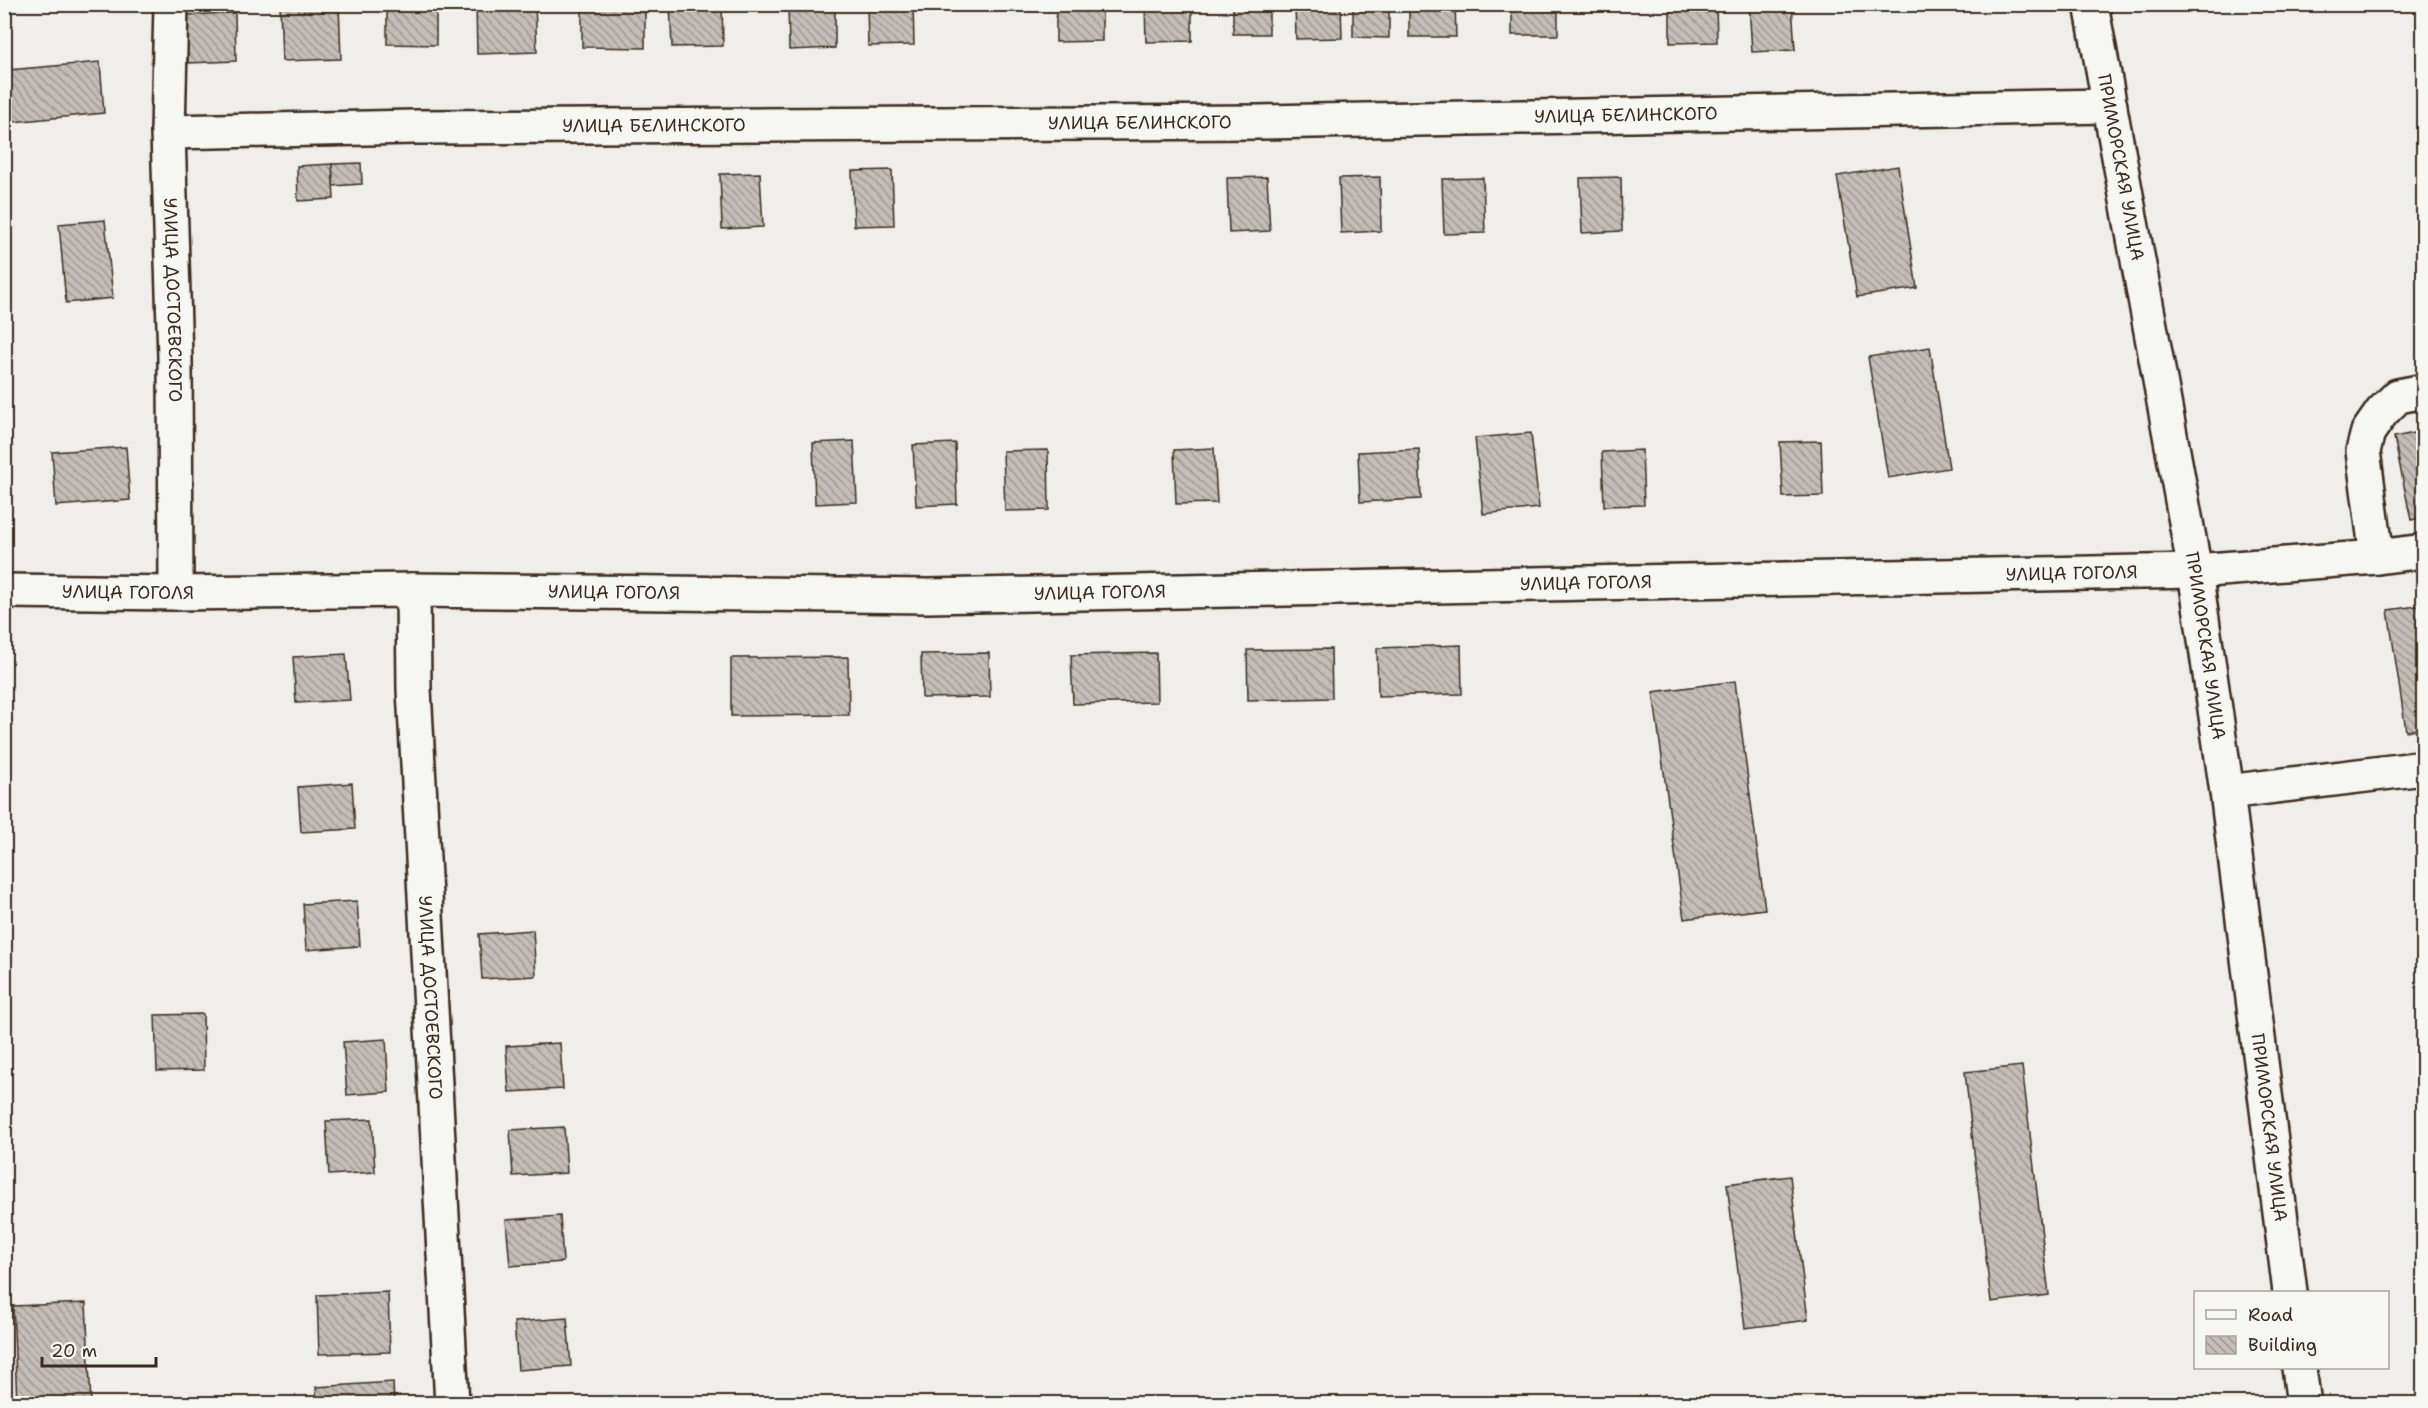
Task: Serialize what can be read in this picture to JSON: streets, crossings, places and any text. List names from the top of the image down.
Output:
{
  "streets": {
    "main road": [
      "УЛИЦА БЕЛИНСКОГО",
      "ПРИМОРСКАЯ УЛИЦА",
      "УЛИЦА ДОСТОЕВСКОГО",
      "УЛИЦА ГОГОЛЯ"
    ]
  },
  "crossings": [
    ["УЛИЦА БЕЛИНСКОГО", "ПРИМОРСКАЯ УЛИЦА"],
    ["УЛИЦА БЕЛИНСКОГО", "УЛИЦА ДОСТОЕВСКОГО"],
    ["ПРИМОРСКАЯ УЛИЦА", "УЛИЦА ГОГОЛЯ"],
    ["УЛИЦА ДОСТОЕВСКОГО", "УЛИЦА ГОГОЛЯ"]
  ],
  "legend": ["Road", "Building"],
  "scale_bar": "20 m"
}
